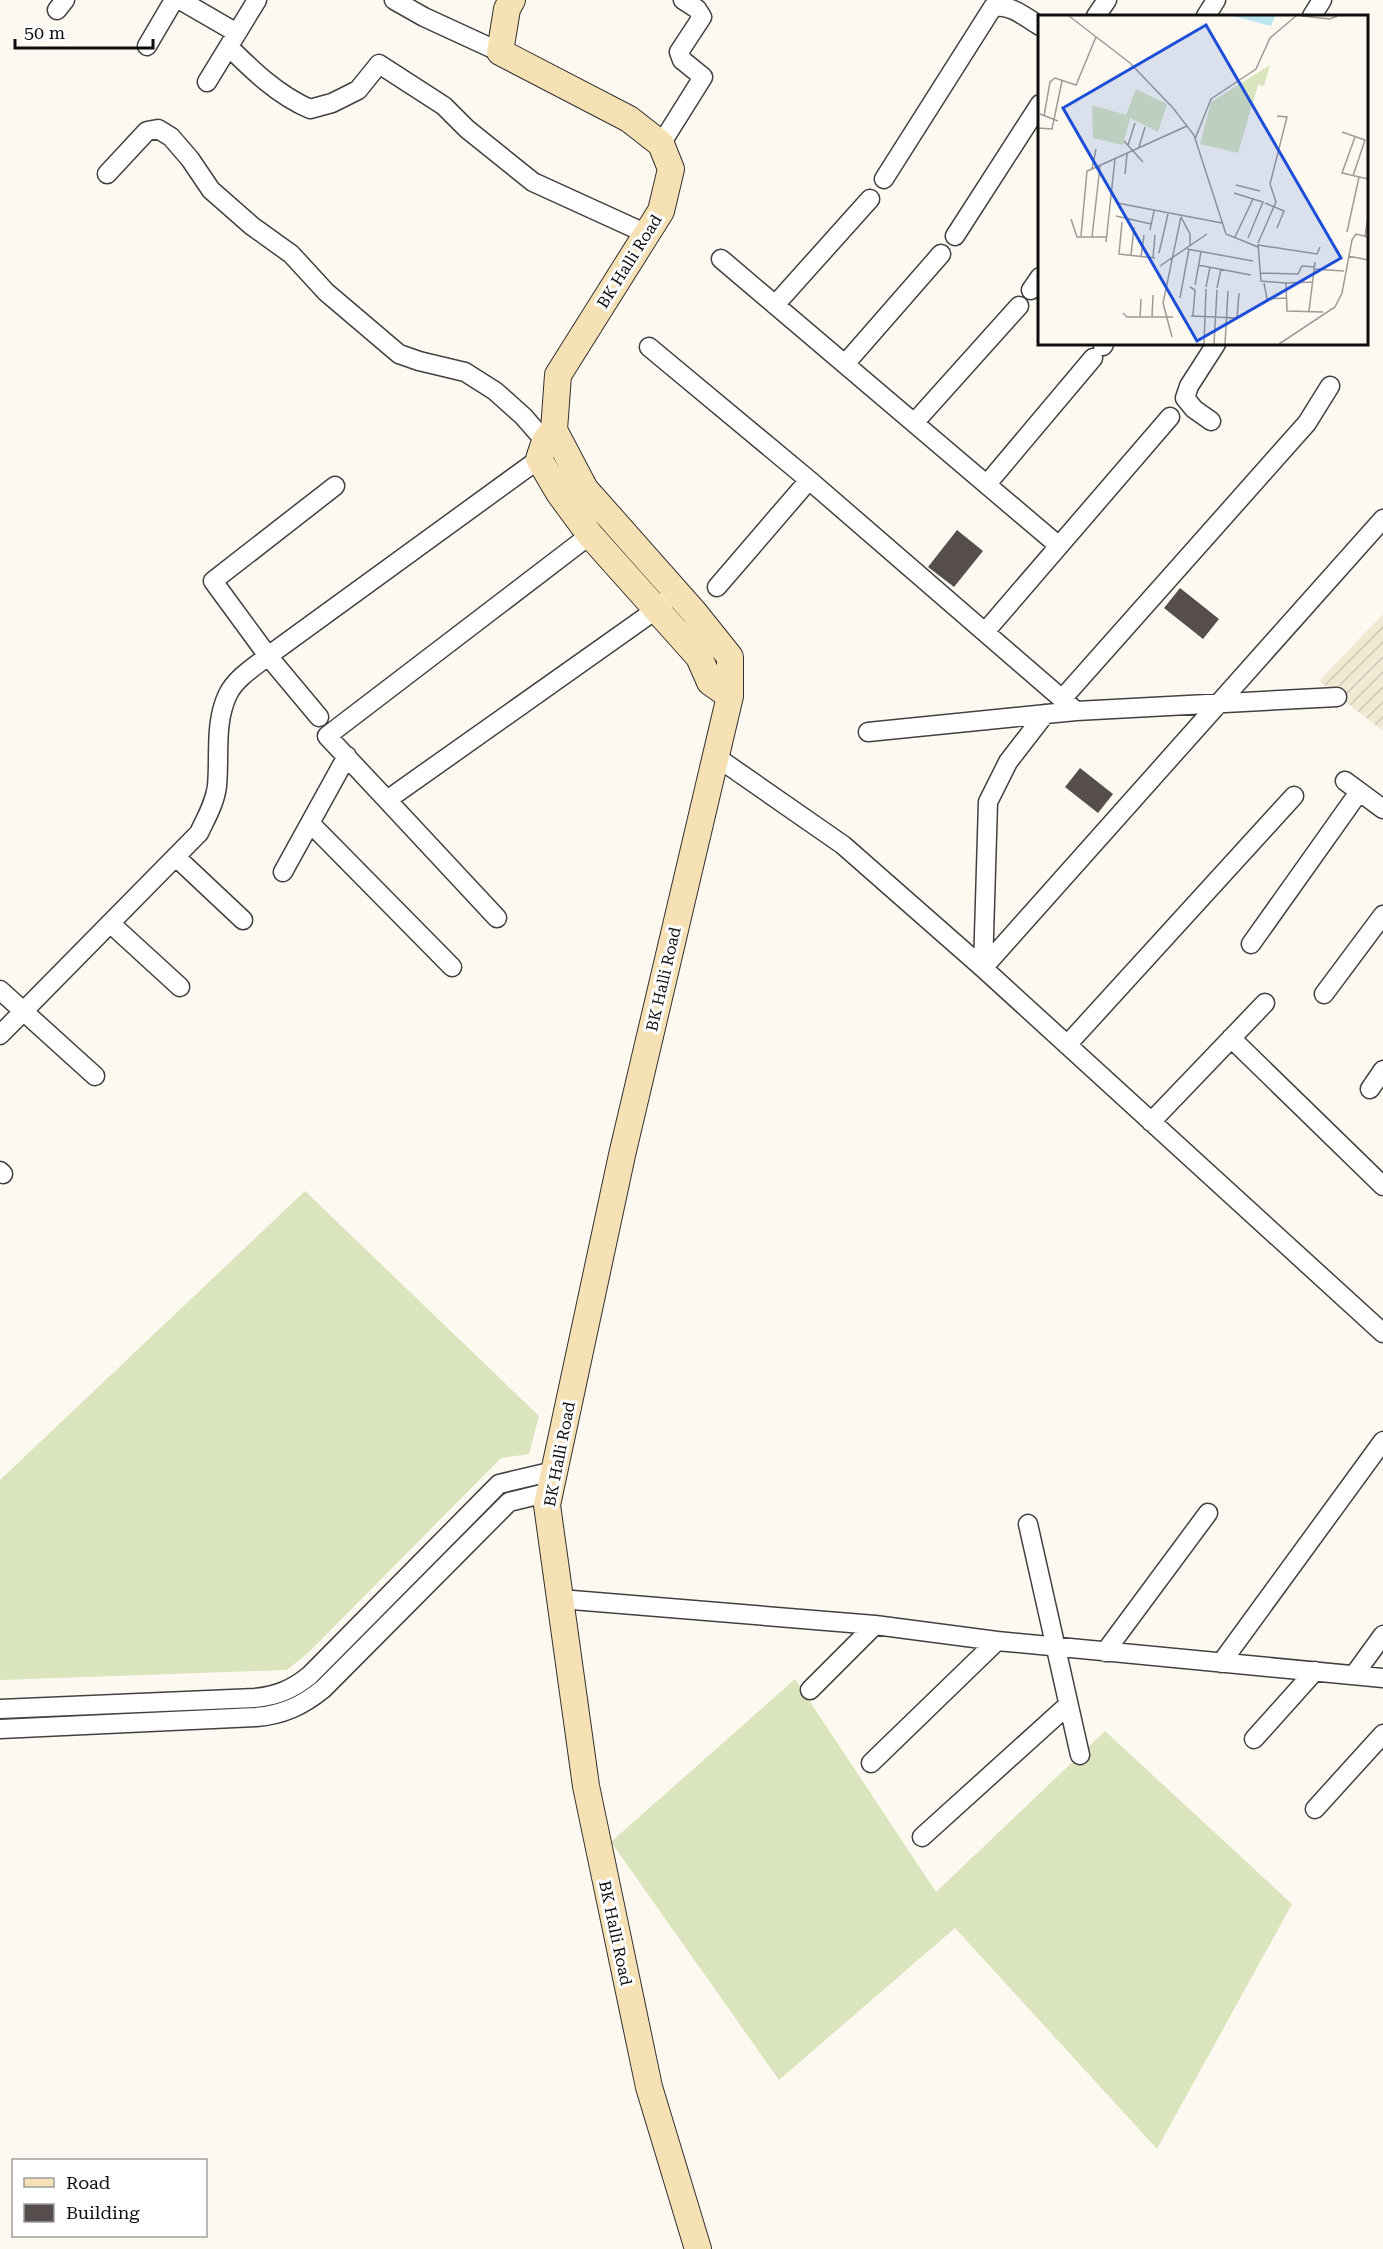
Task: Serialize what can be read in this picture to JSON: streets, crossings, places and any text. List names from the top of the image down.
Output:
{
  "streets": {
    "main road": ["BK Halli Road"]
  },
  "legend": ["Road", "Building"],
  "scale_bar": "50 m"
}
